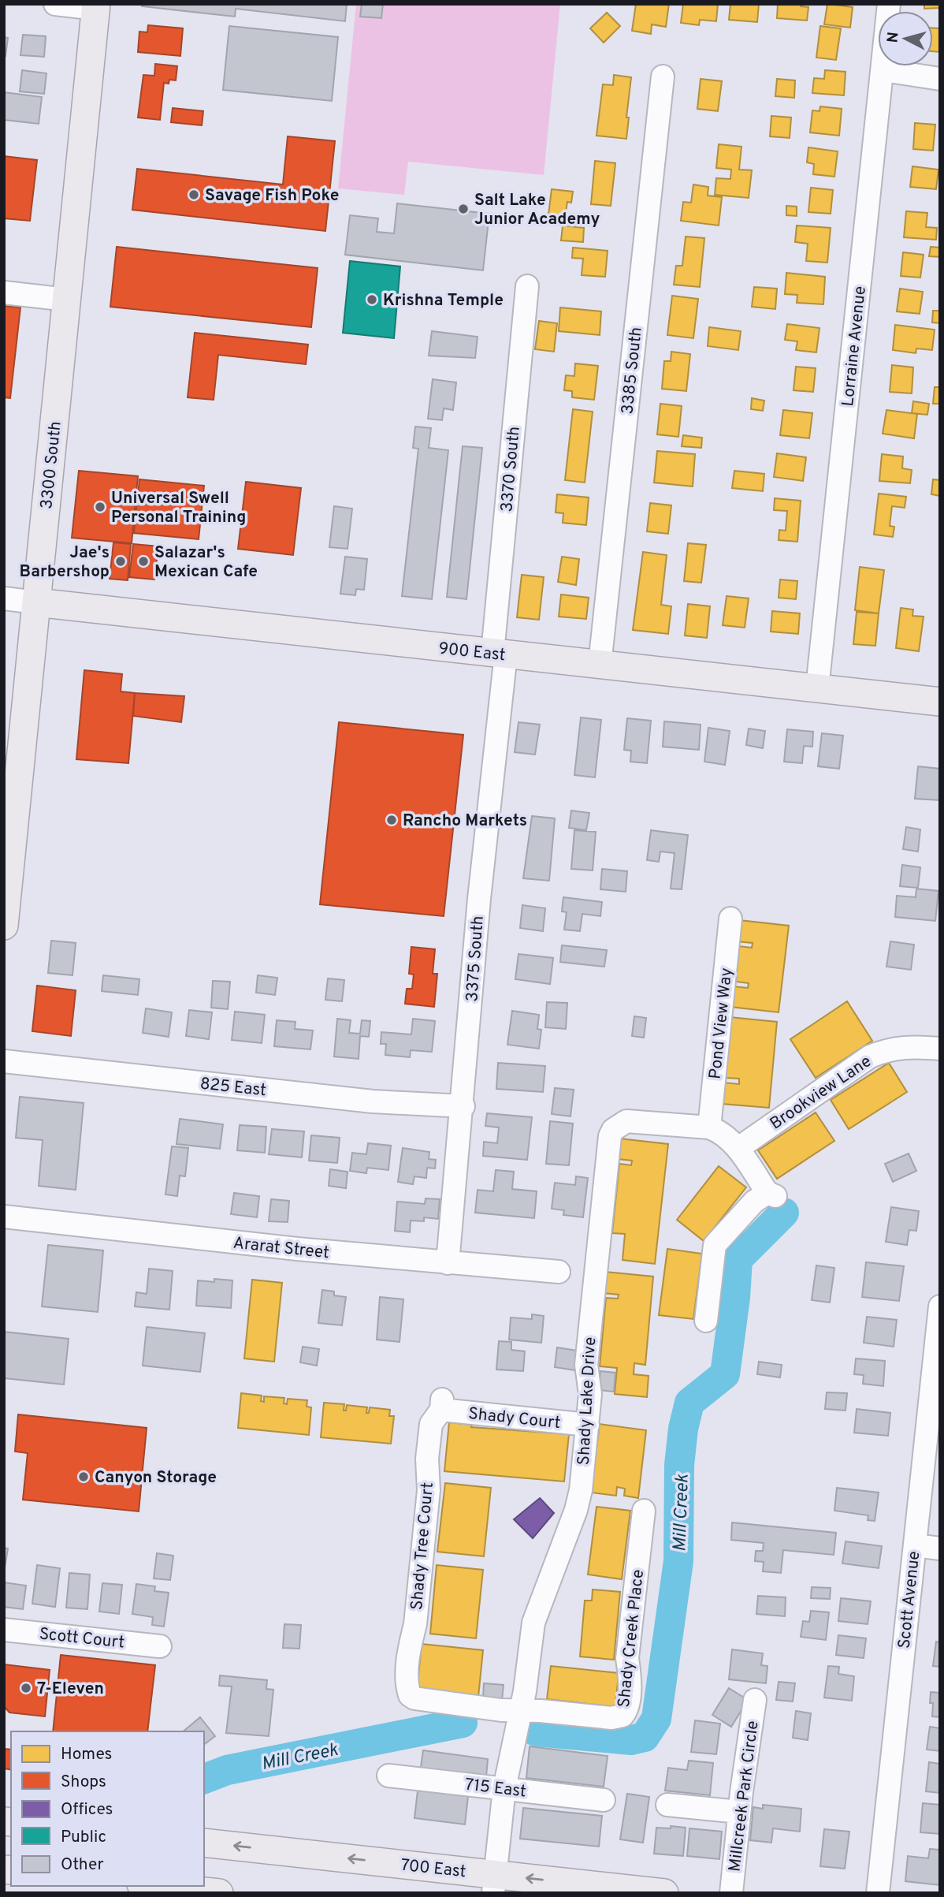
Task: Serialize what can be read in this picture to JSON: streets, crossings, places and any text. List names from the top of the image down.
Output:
{
  "streets": {
    "main road": ["3300 South", "900 East", "700 East"],
    "street": [
      "Lorraine Avenue",
      "3385 South",
      "3370 South",
      "3375 South",
      "Pond View Way",
      "825 East",
      "Brookview Lane",
      "Ararat Street",
      "Shady Lake Drive",
      "Shady Court",
      "Shady Tree Court",
      "Scott Avenue",
      "Scott Court",
      "Shady Creek Place",
      "715 East",
      "Millcreek Park Circle"
    ]
  },
  "crossings": [
    ["Lorraine Avenue", "900 East"],
    ["3385 South", "900 East"],
    ["3300 South", "900 East"],
    ["3370 South", "900 East"],
    ["3370 South", "3375 South"],
    ["900 East", "3375 South"],
    ["3375 South", "825 East"],
    ["3375 South", "Ararat Street"],
    ["Pond View Way", "Shady Lake Drive"],
    ["Shady Lake Drive", "Shady Court"],
    ["Shady Lake Drive", "Shady Creek Place"],
    ["Shady Lake Drive", "715 East"],
    ["Shady Lake Drive", "700 East"],
    ["Shady Court", "Shady Tree Court"],
    ["Shady Tree Court", "Shady Creek Place"]
  ],
  "one_way": ["700 East"],
  "water": ["Mill Creek"],
  "places": [
    "Savage Fish Poke",
    "Salt Lake Junior Academy",
    "Krishna Temple",
    "Universal Swell Personal Training",
    "Jae's Barbershop",
    "Salazar's Mexican Cafe",
    "Rancho Markets",
    "Canyon Storage",
    "7-Eleven"
  ],
  "legend": [
    "Homes",
    "Shops",
    "Offices",
    "Public",
    "Other"
  ],
  "north": "left"
}
